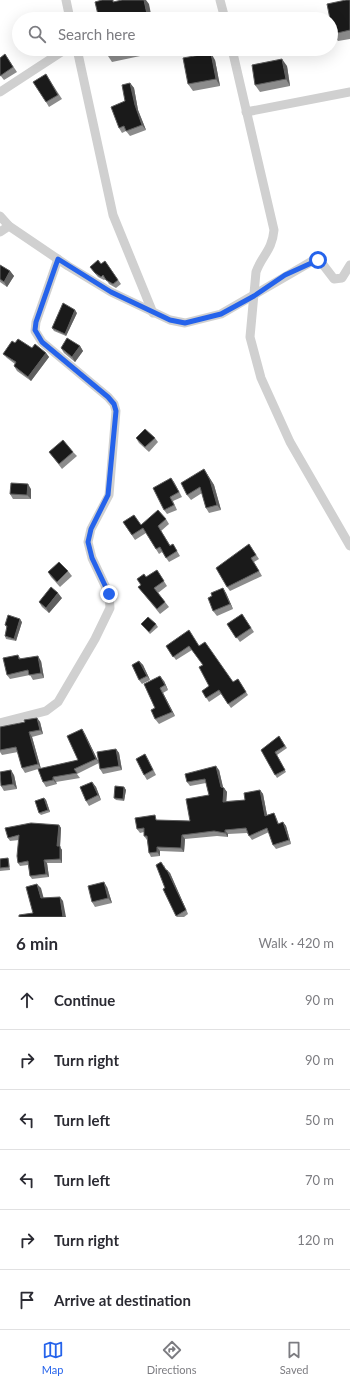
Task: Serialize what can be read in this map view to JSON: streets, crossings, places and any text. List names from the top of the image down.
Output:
{
  "page": {
    "search": "Search here",
    "heading": ["6 min", "Walk · 420 m"],
    "list": [
      ["Continue", "90 m"],
      ["Turn right", "90 m"],
      ["Turn left", "50 m"],
      ["Turn left", "70 m"],
      ["Turn right", "120 m"],
      "Arrive at destination"
    ],
    "nav": ["Map", "Directions", "Saved"]
  }
}
